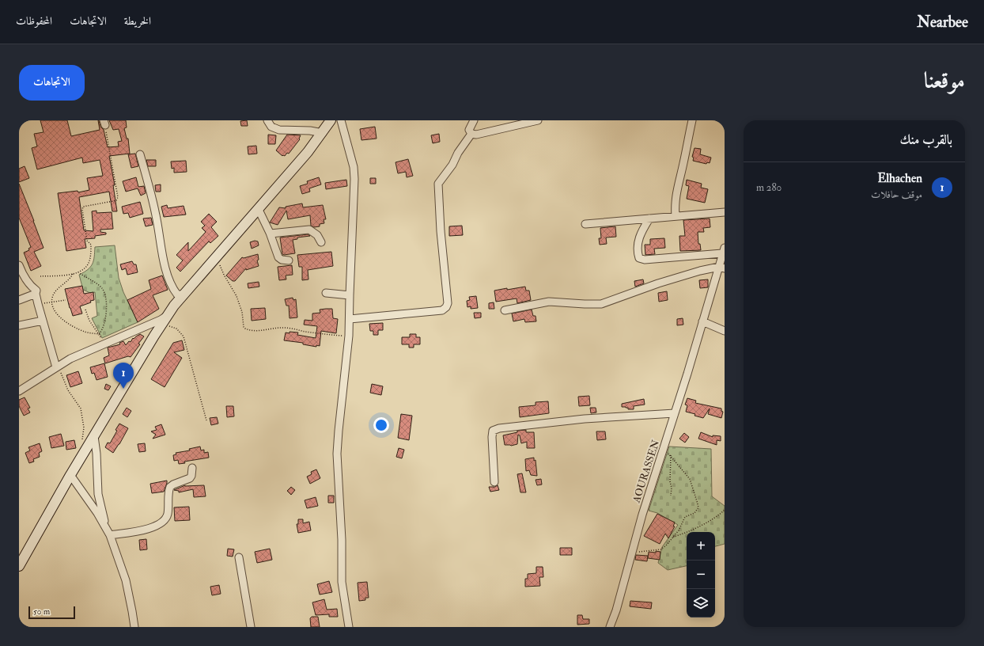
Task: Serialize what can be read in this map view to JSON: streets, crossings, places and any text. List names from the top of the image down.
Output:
{
  "streets": {
    "street": ["AOURASSEN"]
  },
  "scale_bar": "50 m",
  "page": {
    "header": "Nearbee",
    "nav": ["الخريطة", "الاتجاهات", "المحفوظات"],
    "title": "موقعنا",
    "buttons": "الاتجاهات",
    "heading": "بالقرب منك",
    "list": [
      {
        "mark": "1",
        "name": "Elhachen",
        "note": "موقف حافلات",
        "value": "280 m"
      }
    ],
    "pins": "1",
    "map_buttons": ["+", "−"],
    "scale": "50 m"
  }
}
